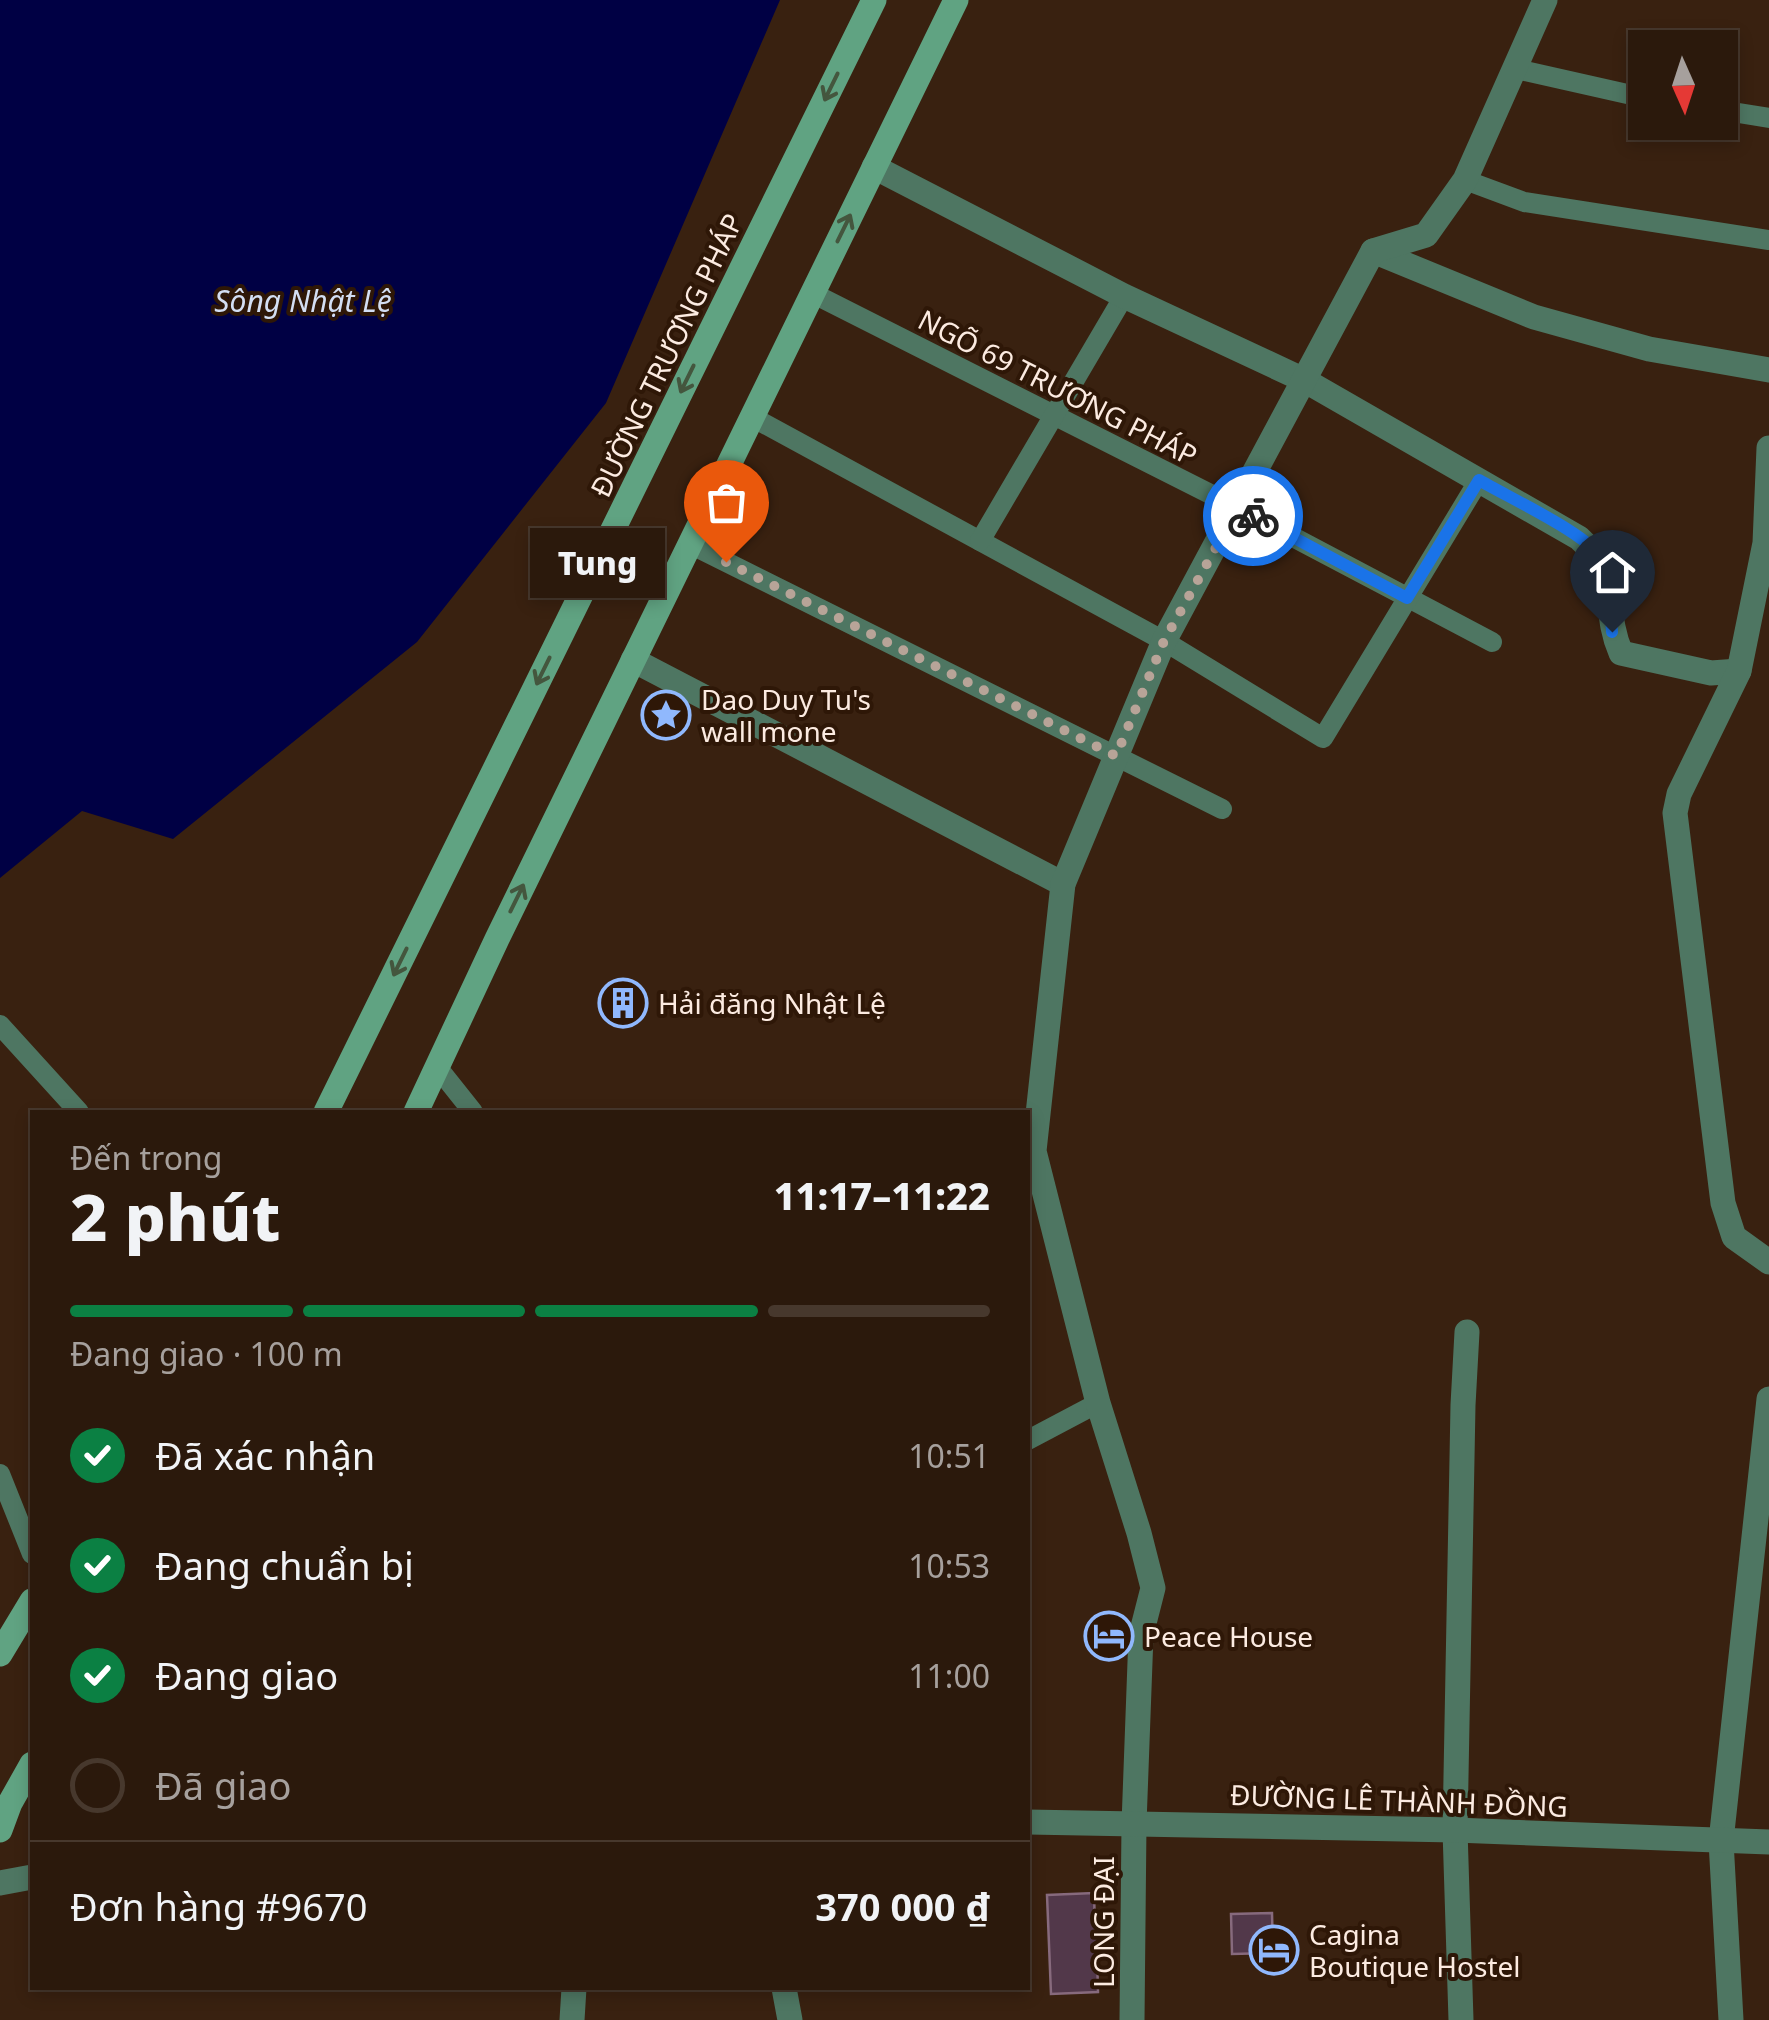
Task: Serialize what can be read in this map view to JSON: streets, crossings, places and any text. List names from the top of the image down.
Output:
{
  "streets": {
    "main road": ["ĐƯỜNG TRƯƠNG PHÁP"],
    "street": ["ĐƯỜNG LÊ THÀNH ĐỒNG", "LONG ĐẠI"],
    "lane": ["NGÕ 69 TRƯƠNG PHÁP"]
  },
  "crossings": [
    ["NGÕ 69 TRƯƠNG PHÁP", "LONG ĐẠI"],
    ["ĐƯỜNG LÊ THÀNH ĐỒNG", "LONG ĐẠI"]
  ],
  "water": ["Sông Nhật Lệ"],
  "places": {
    "other": ["Tung"],
    "place": ["Dao Duy Tu's wall mone"],
    "building": ["Hải đăng Nhật Lệ"],
    "hotel": ["Peace House", "Cagina Boutique Hostel"]
  },
  "north": "bottom",
  "page": {
    "bubble": "Tung",
    "heading": ["2 phút", "Đến trong", "11:17–11:22"],
    "panel": ["Đơn hàng #9670", "370 000 ₫"],
    "bar": "Đang giao · 100 m",
    "list": [
      ["Đã xác nhận", "10:51"],
      ["Đang chuẩn bị", "10:53"],
      ["Đang giao", "11:00"],
      "Đã giao"
    ]
  }
}
